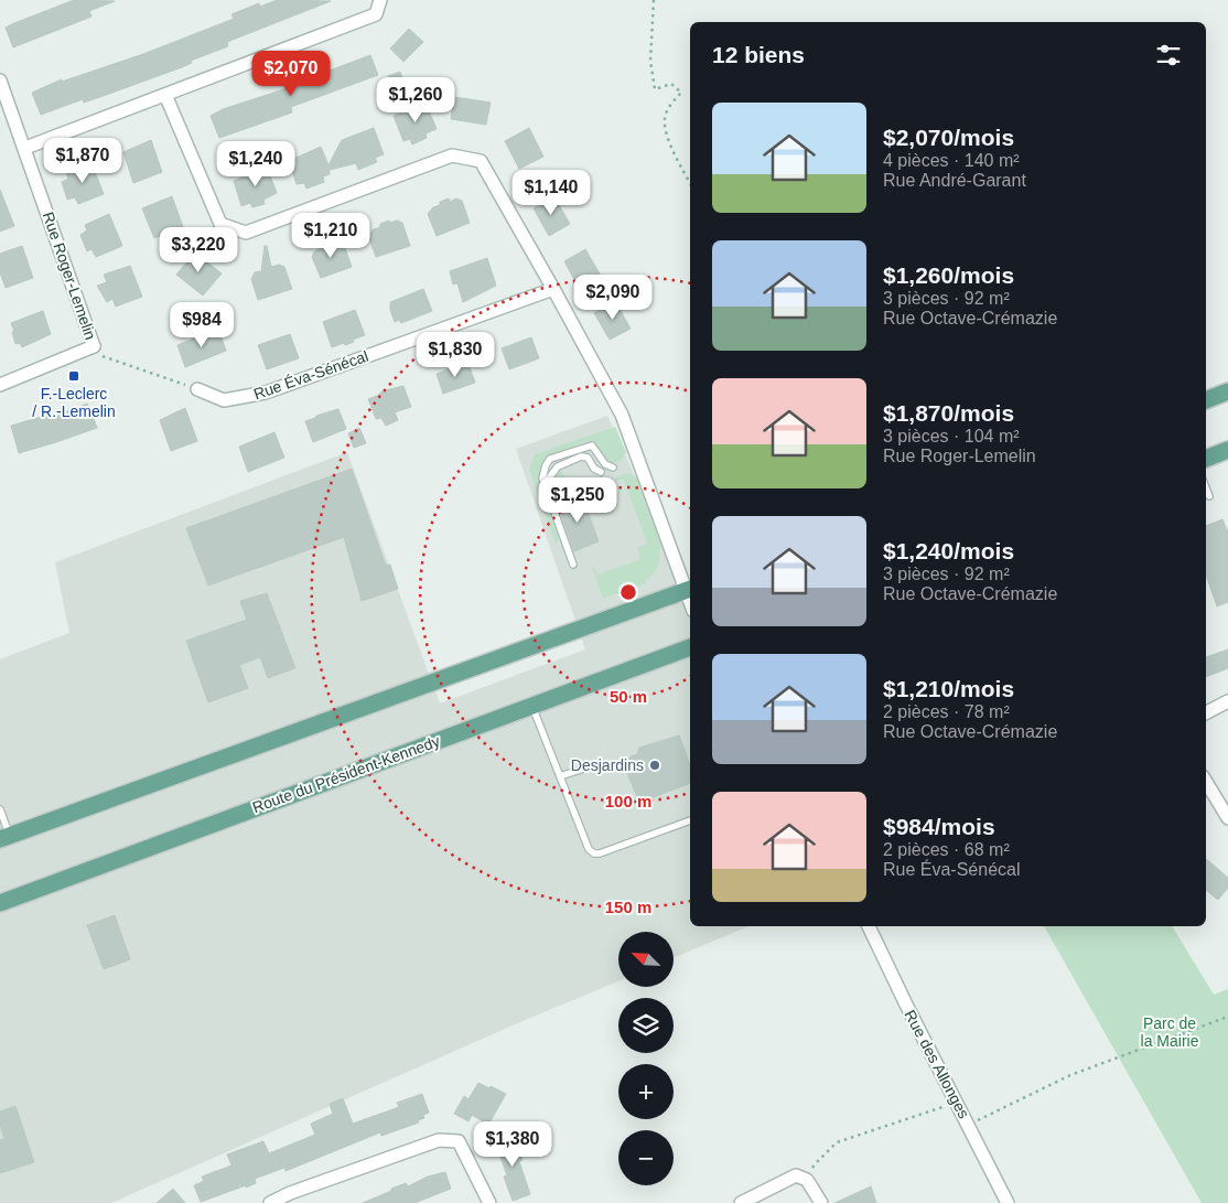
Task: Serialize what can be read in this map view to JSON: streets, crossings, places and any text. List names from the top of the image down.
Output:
{
  "streets": {
    "main road": ["Route du Président-Kennedy"],
    "street": ["Rue Roger-Lemelin", "Rue Éva-Sénécal", "Rue des Allonges"]
  },
  "parks": ["Parc de la Mairie"],
  "places": {
    "transit": ["F.-Leclerc / R.-Lemelin"],
    "other": ["Desjardins"]
  },
  "north": "top left",
  "page": {
    "heading": "12 biens",
    "price": [
      "$2,070",
      "$1,260",
      "$1,870",
      "$1,240",
      "$1,140",
      "$1,210",
      "$3,220",
      "$2,090",
      "$984",
      "$1,830",
      "$1,250",
      "$1,380"
    ],
    "list": [
      {
        "name": "$2,070/mois",
        "note": "4 pièces · 140 m² · Rue André-Garant"
      },
      {
        "name": "$1,260/mois",
        "note": "3 pièces · 92 m² · Rue Octave-Crémazie"
      },
      {
        "name": "$1,870/mois",
        "note": "3 pièces · 104 m² · Rue Roger-Lemelin"
      },
      {
        "name": "$1,240/mois",
        "note": "3 pièces · 92 m² · Rue Octave-Crémazie"
      },
      {
        "name": "$1,210/mois",
        "note": "2 pièces · 78 m² · Rue Octave-Crémazie"
      },
      {
        "name": "$984/mois",
        "note": "2 pièces · 68 m² · Rue Éva-Sénécal"
      }
    ],
    "map_buttons": ["+", "−"]
  },
  "rings": ["50 m", "100 m", "150 m"]
}
